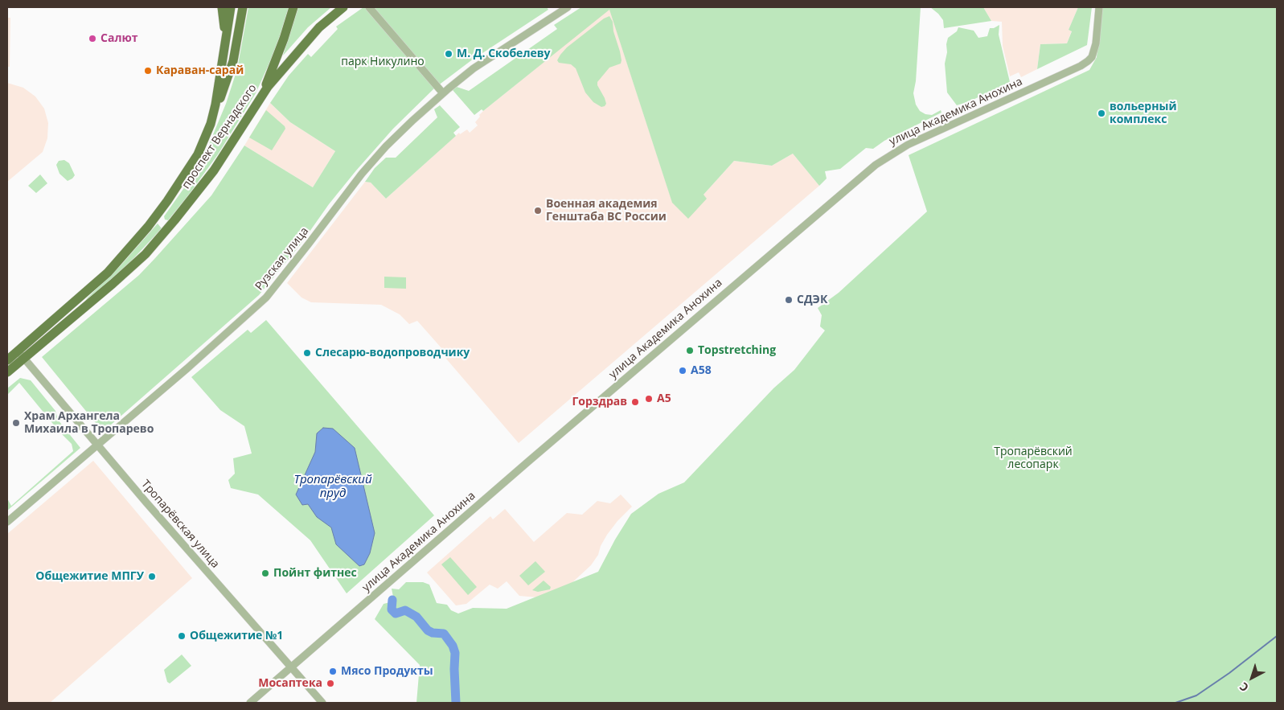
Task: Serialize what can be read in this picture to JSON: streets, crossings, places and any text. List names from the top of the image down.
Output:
{
  "streets": {
    "main road": ["проспект Вернадского"],
    "street": ["улица Академика Анохина", "Рузская улица", "Тропарёвская улица"]
  },
  "crossings": [
    ["улица Академика Анохина", "Тропарёвская улица"],
    ["проспект Вернадского", "Тропарёвская улица"],
    ["Рузская улица", "Тропарёвская улица"]
  ],
  "water": ["Тропарёвский пруд"],
  "parks": ["парк Никулино", "Тропарёвский лесопарк"],
  "places": [
    "Салют",
    "М. Д. Скобелеву",
    "Караван-сарай",
    "вольерный комплекс",
    "Военная академия Генштаба ВС России",
    "СДЭК",
    "Topstretching",
    "Слесарю-водопроводчику",
    "А58",
    "А5",
    "Горздрав",
    "Храм Архангела Михаила в Тропарево",
    "Пойнт фитнес",
    "Общежитие МПГУ",
    "Общежитие №1",
    "Мясо Продукты",
    "Мосаптека"
  ],
  "north": "bottom left"
}
